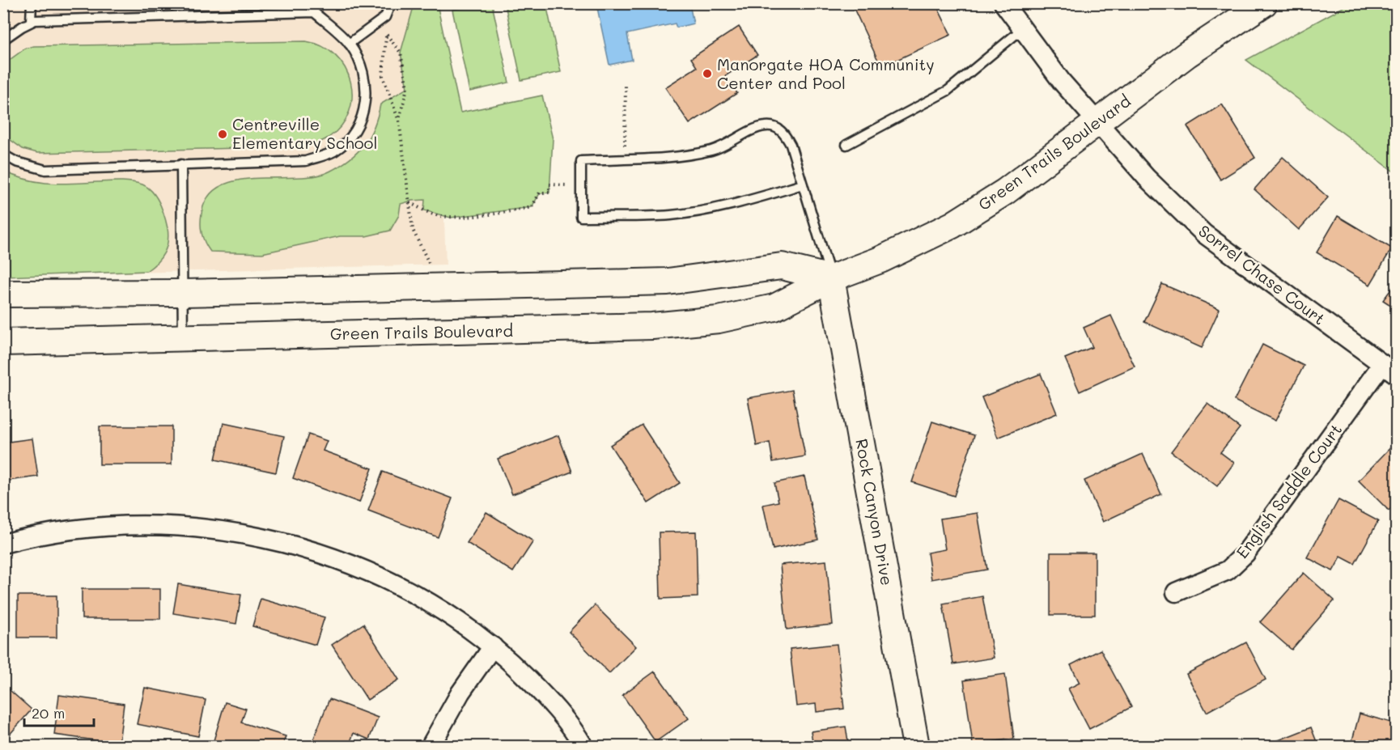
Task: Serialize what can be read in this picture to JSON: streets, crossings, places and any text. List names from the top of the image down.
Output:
{
  "streets": {
    "street": [
      "Green Trails Boulevard",
      "Sorrel Chase Court",
      "English Saddle Court",
      "Rock Canyon Drive"
    ]
  },
  "crossings": [
    ["Green Trails Boulevard", "Sorrel Chase Court"],
    ["Green Trails Boulevard", "Rock Canyon Drive"],
    ["Sorrel Chase Court", "English Saddle Court"]
  ],
  "places": ["Manorgate HOA Community Center and Pool", "Centreville Elementary School"],
  "scale_bar": "20 m"
}
